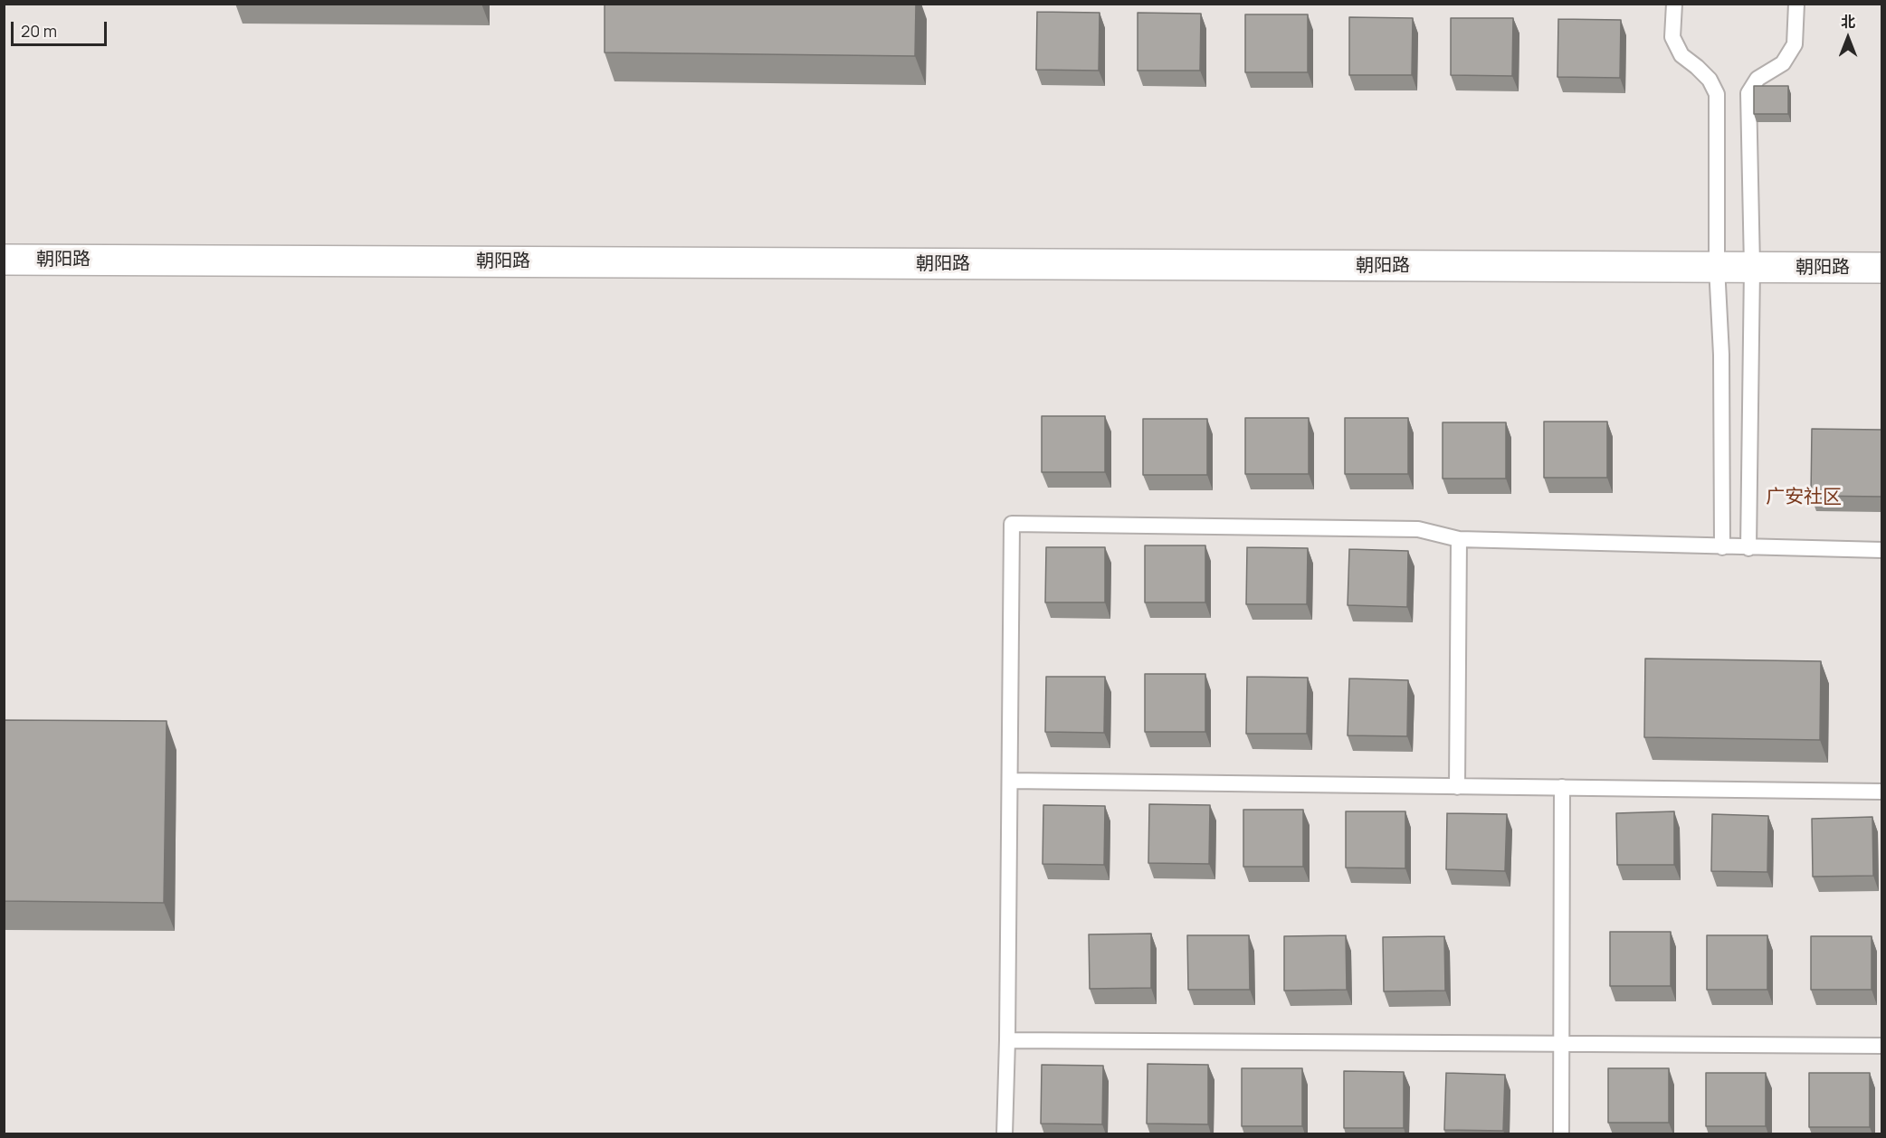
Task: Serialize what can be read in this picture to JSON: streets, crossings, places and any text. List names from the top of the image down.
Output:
{
  "streets": {
    "main road": ["朝阳路"]
  },
  "districts": ["广安社区"],
  "scale_bar": "20 m",
  "north": "top"
}
